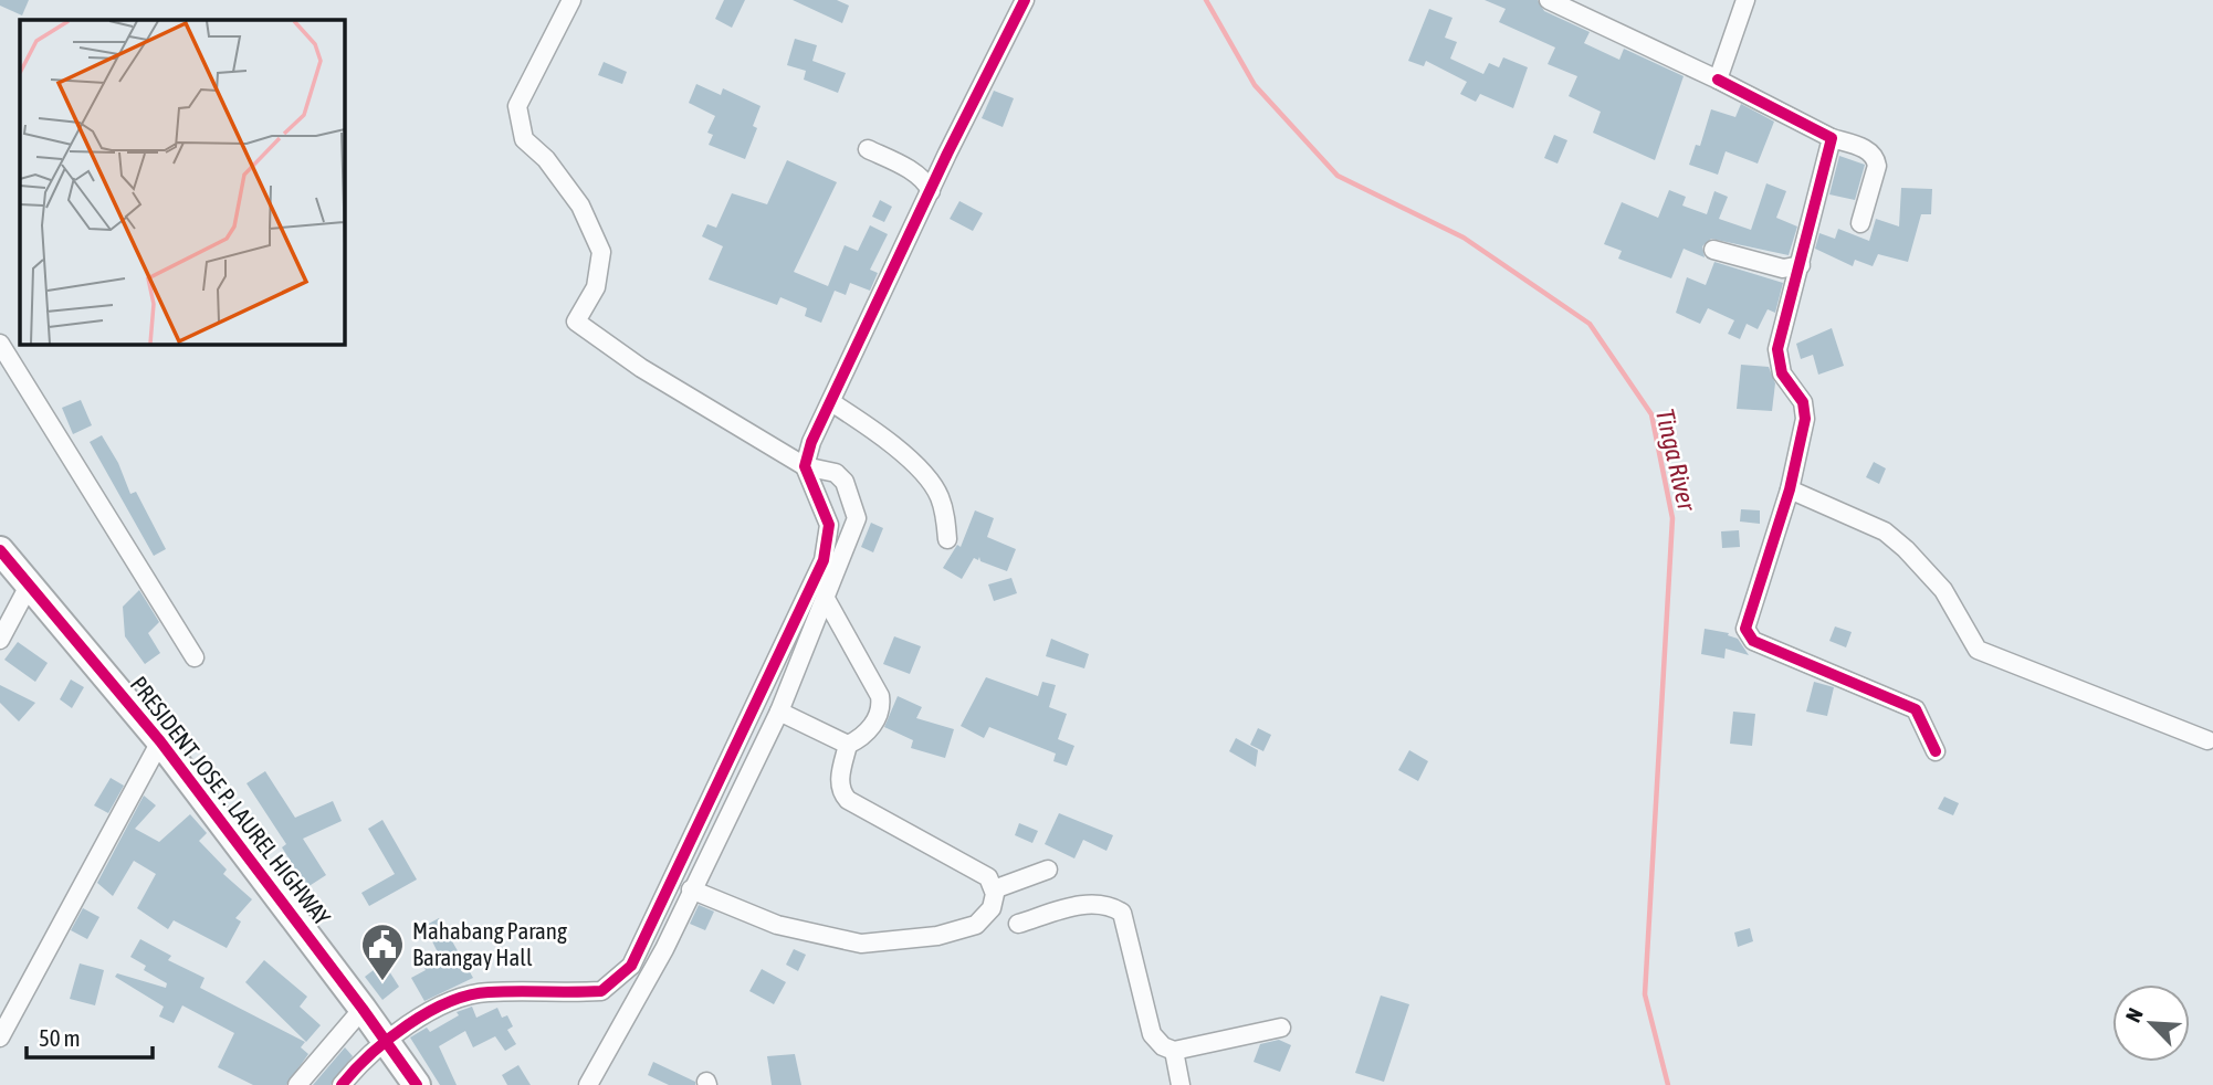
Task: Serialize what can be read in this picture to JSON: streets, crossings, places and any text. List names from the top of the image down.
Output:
{
  "streets": {
    "highway": ["PRESIDENT JOSE P. LAUREL HIGHWAY"]
  },
  "water": ["Tinga River"],
  "places": {
    "public building": ["Mahabang Parang Barangay Hall"]
  },
  "scale_bar": "50 m",
  "north": "top left"
}
